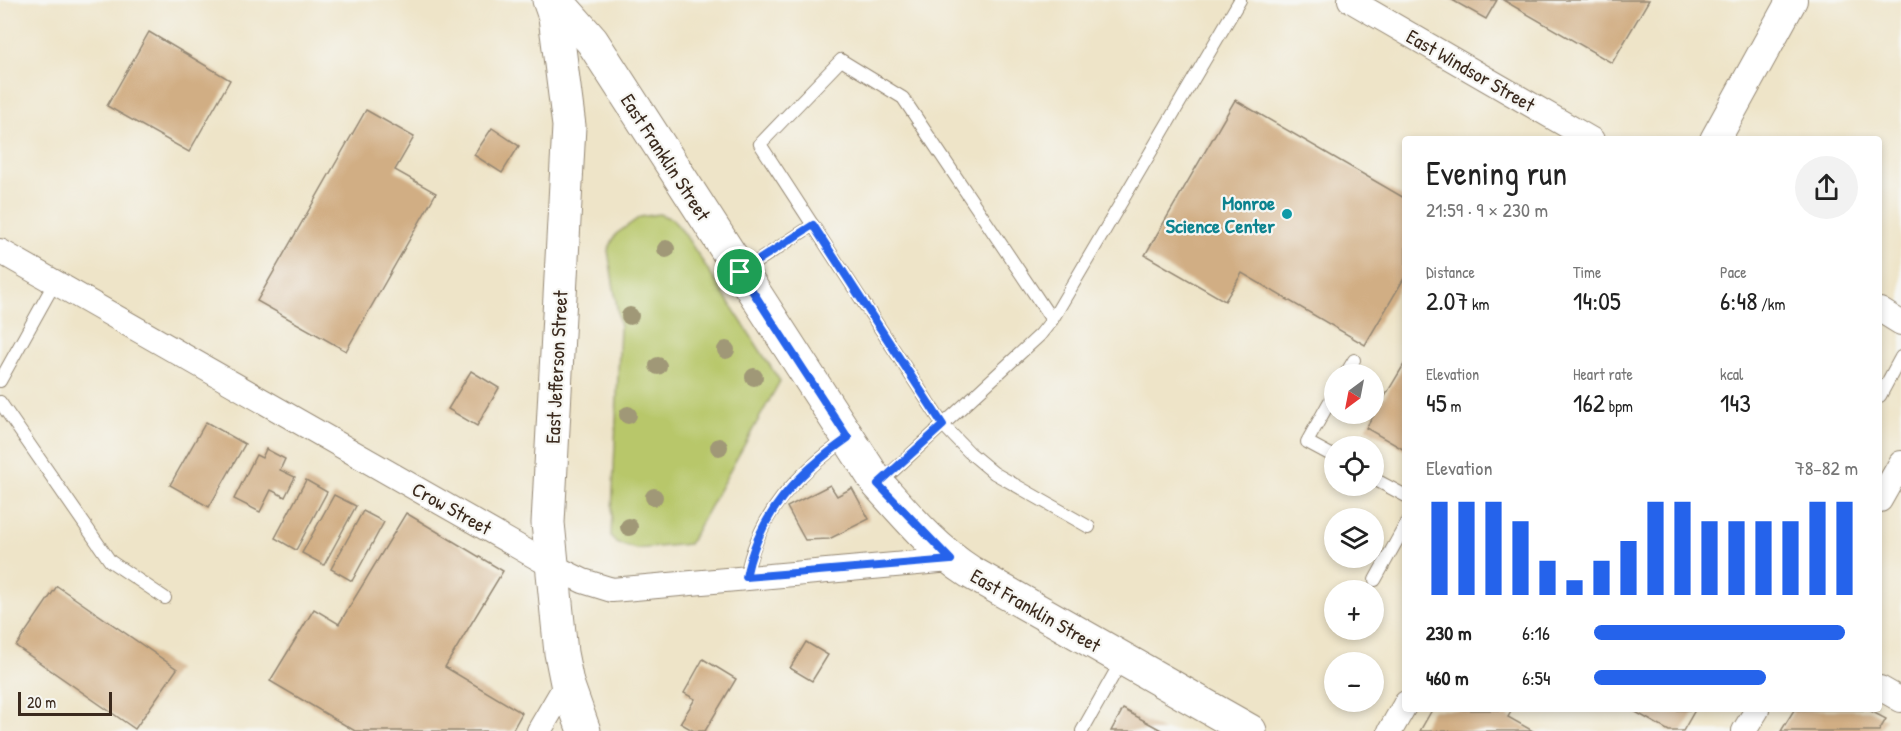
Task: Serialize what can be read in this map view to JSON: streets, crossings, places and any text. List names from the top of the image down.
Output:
{
  "streets": {
    "main road": ["East Franklin Street", "East Jefferson Street"],
    "street": ["East Windsor Street", "Crow Street"]
  },
  "crossings": [
    ["East Franklin Street", "Crow Street"],
    ["East Jefferson Street", "Crow Street"]
  ],
  "places": ["Monroe Science Center"],
  "scale_bar": "20 m",
  "north": "bottom left",
  "page": {
    "heading": ["Evening run", "21:59 · 9 × 230 m"],
    "stats": [
      ["Distance", "2.07 km"],
      ["Time", "14:05"],
      ["Pace", "6:48 /km"],
      ["Elevation", "45 m"],
      ["Heart rate", "162 bpm"],
      ["kcal", "143"]
    ],
    "map_buttons": ["+", "−"],
    "chart": ["Elevation", "78–82 m"],
    "list": [
      {
        "name": "230 m",
        "note": "6:16"
      },
      {
        "name": "460 m",
        "note": "6:54"
      }
    ],
    "scale": "20 m"
  }
}
